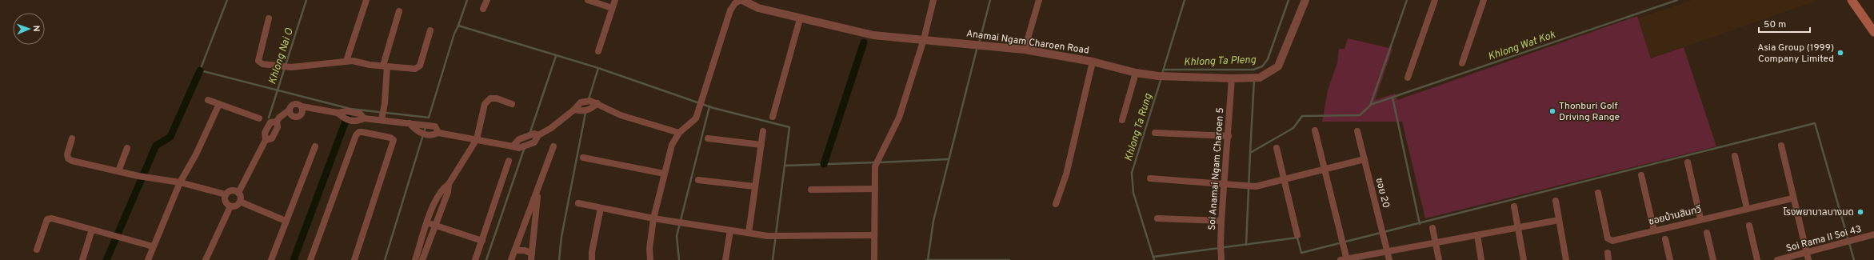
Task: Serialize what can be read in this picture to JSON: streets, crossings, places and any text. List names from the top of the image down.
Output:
{
  "streets": {
    "street": [
      "Anamai Ngam Charoen Road",
      "Soi Anamai Ngam Charoen 5",
      "ซอย 20",
      "ซอยบ้านสินทวี",
      "Soi Rama II Soi 43"
    ]
  },
  "crossings": [
    ["Anamai Ngam Charoen Road", "Soi Anamai Ngam Charoen 5"]
  ],
  "water": [
    "Khlong Wat Kok",
    "Khlong Nai O",
    "Khlong Ta Pleng",
    "Khlong Ta Rung"
  ],
  "places": ["Asia Group (1999) Company Limited", "Thonburi Golf Driving Range", "โรงพยาบาลบางมด"],
  "scale_bar": "50 m",
  "north": "right"
}
